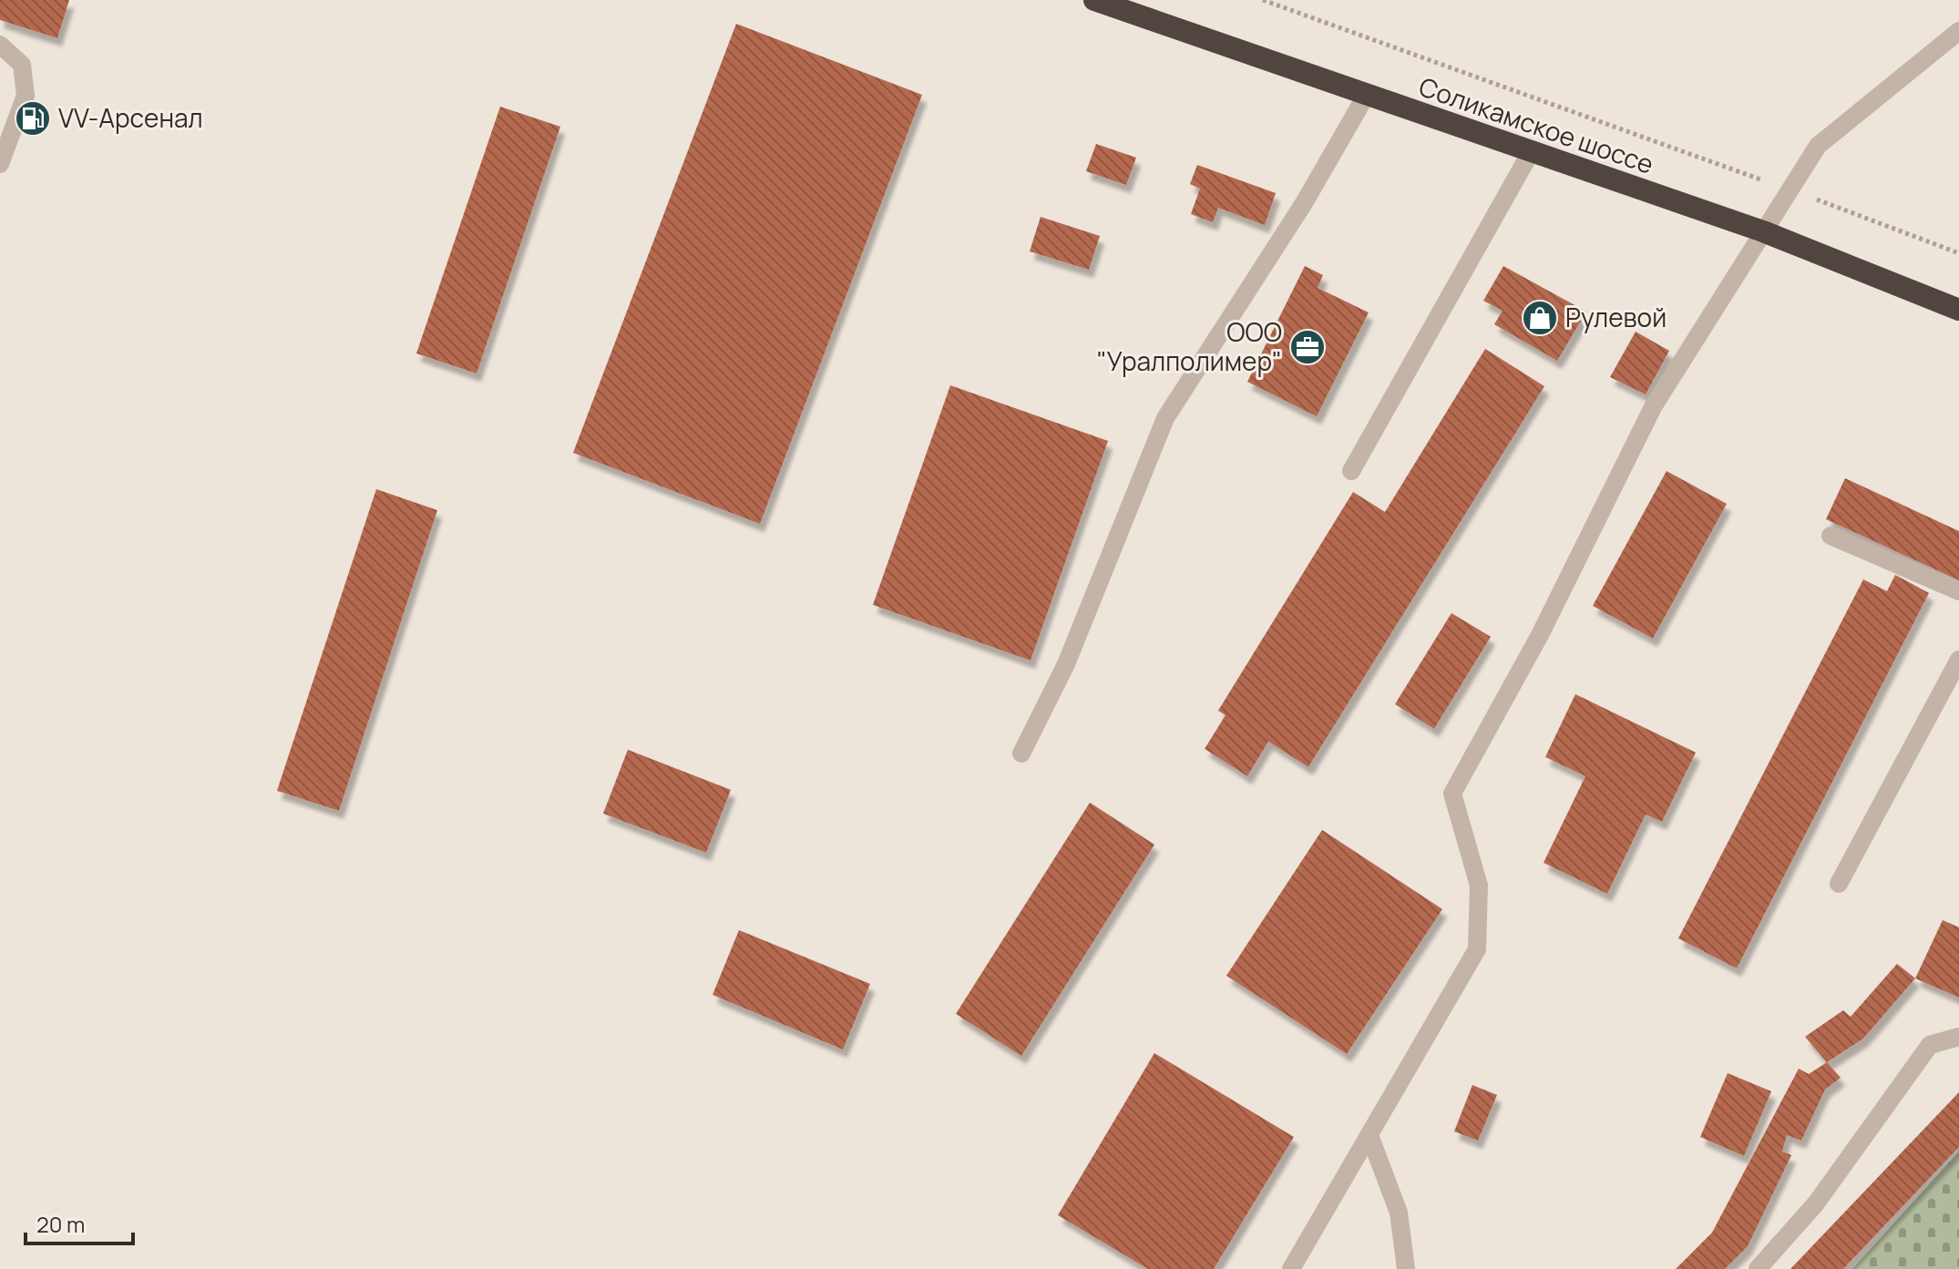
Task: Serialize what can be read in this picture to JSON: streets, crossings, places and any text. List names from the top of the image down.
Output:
{
  "streets": {
    "highway": ["Соликамское шоссе"]
  },
  "places": {
    "fuel station": ["VV-Арсенал"],
    "shop": ["Рулевой"],
    "office": ["OOO \"Уралполимер\""]
  },
  "scale_bar": "20 m"
}
